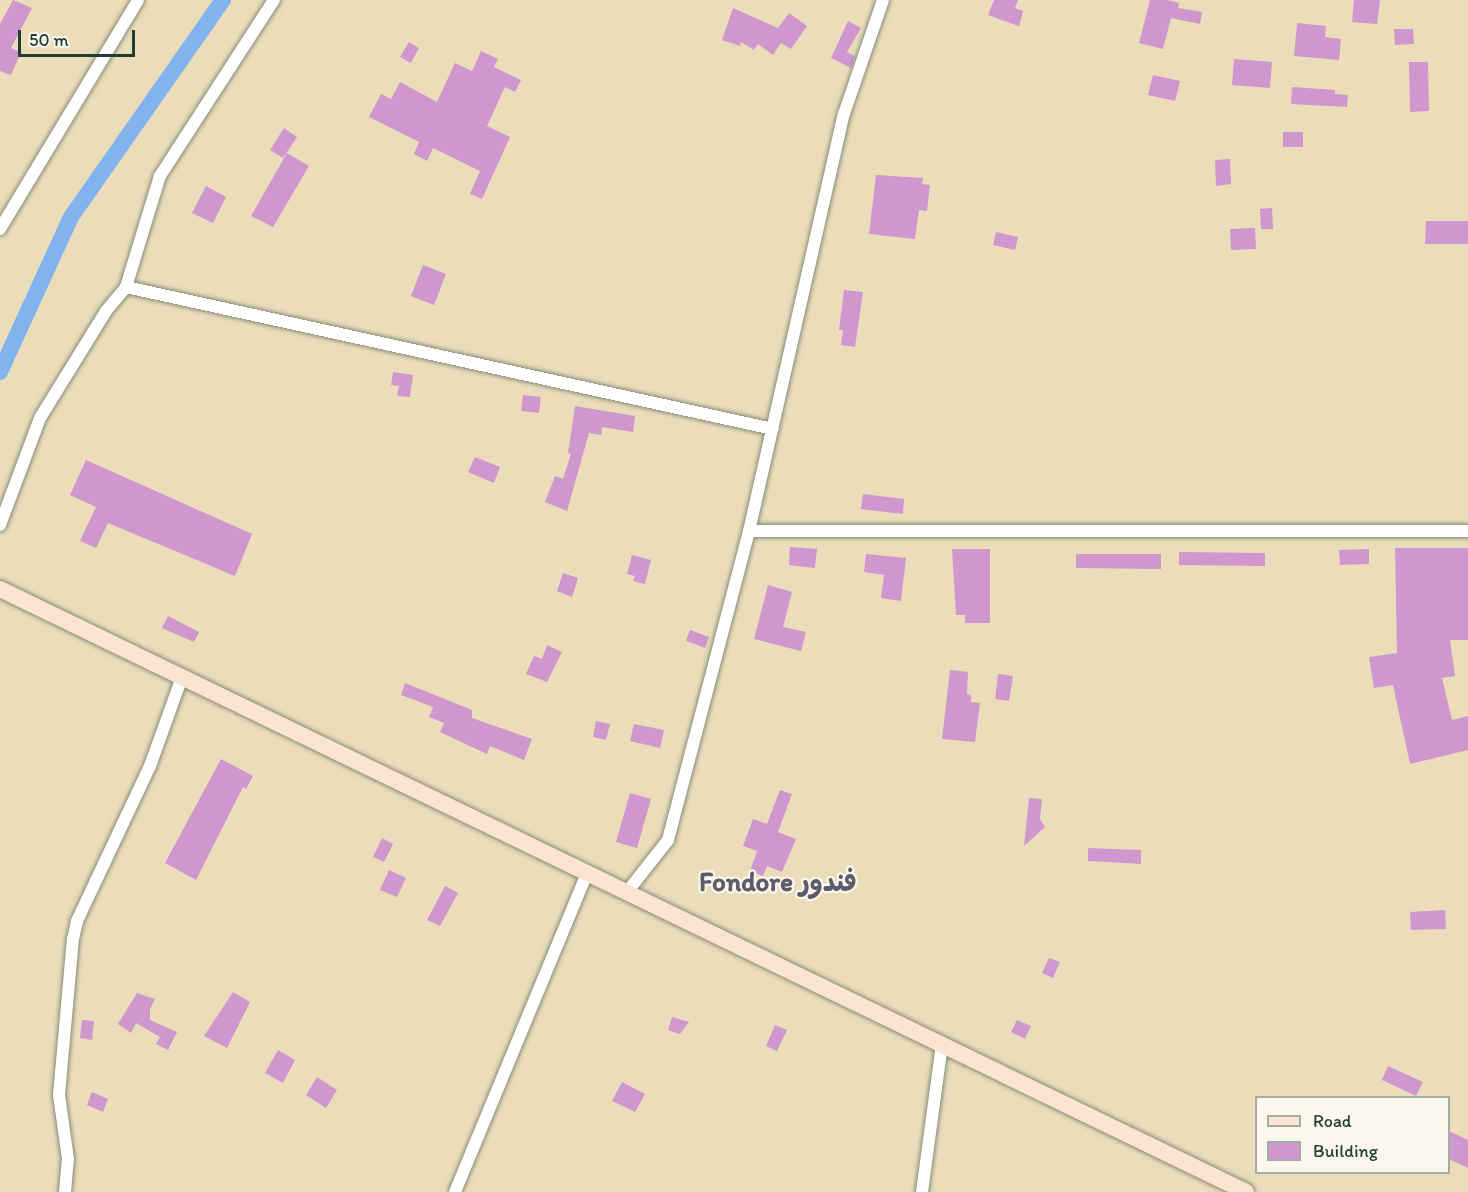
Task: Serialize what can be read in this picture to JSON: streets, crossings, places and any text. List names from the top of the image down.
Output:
{
  "districts": ["Fondore فندور"],
  "legend": ["Road", "Building"],
  "scale_bar": "50 m"
}
